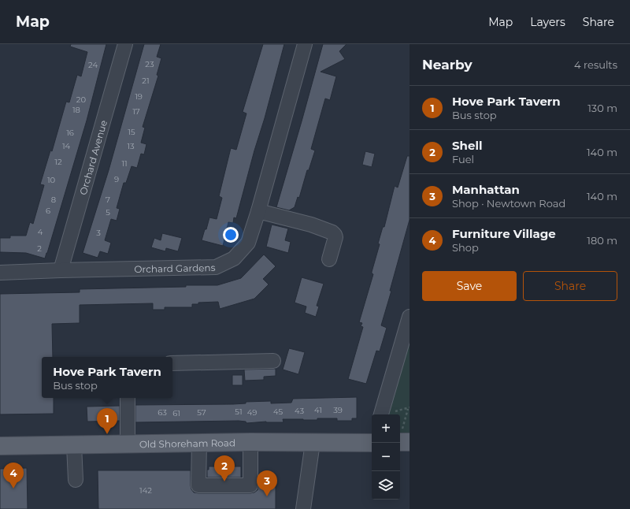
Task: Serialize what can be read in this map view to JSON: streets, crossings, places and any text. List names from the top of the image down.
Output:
{
  "streets": {
    "main road": ["Old Shoreham Road"],
    "street": ["Orchard Avenue", "Orchard Gardens"]
  },
  "crossings": [
    ["Orchard Avenue", "Orchard Gardens"]
  ],
  "house_numbers": [
    "23",
    "24",
    "21",
    "19",
    "20",
    "18",
    "17",
    "15",
    "16",
    "14",
    "13",
    "12",
    "11",
    "9",
    "10",
    "8",
    "7",
    "6",
    "5",
    "4",
    "3",
    "2",
    "41",
    "39",
    "43",
    "51",
    "45",
    "63",
    "57",
    "49",
    "61",
    "142"
  ],
  "page": {
    "header": "Map",
    "nav": ["Map", "Layers", "Share"],
    "heading": ["Nearby", "4 results"],
    "list": [
      {
        "mark": "1",
        "name": "Hove Park Tavern",
        "note": "Bus stop",
        "value": "130 m"
      },
      {
        "mark": "2",
        "name": "Shell",
        "note": "Fuel",
        "value": "140 m"
      },
      {
        "mark": "3",
        "name": "Manhattan",
        "note": "Shop · Newtown Road",
        "value": "140 m"
      },
      {
        "mark": "4",
        "name": "Furniture Village",
        "note": "Shop",
        "value": "180 m"
      }
    ],
    "buttons": ["Save", "Share"],
    "popup": ["Hove Park Tavern", "Bus stop"],
    "pins": [
      "1",
      "2",
      "4",
      "3"
    ],
    "map_buttons": ["+", "−"]
  }
}
